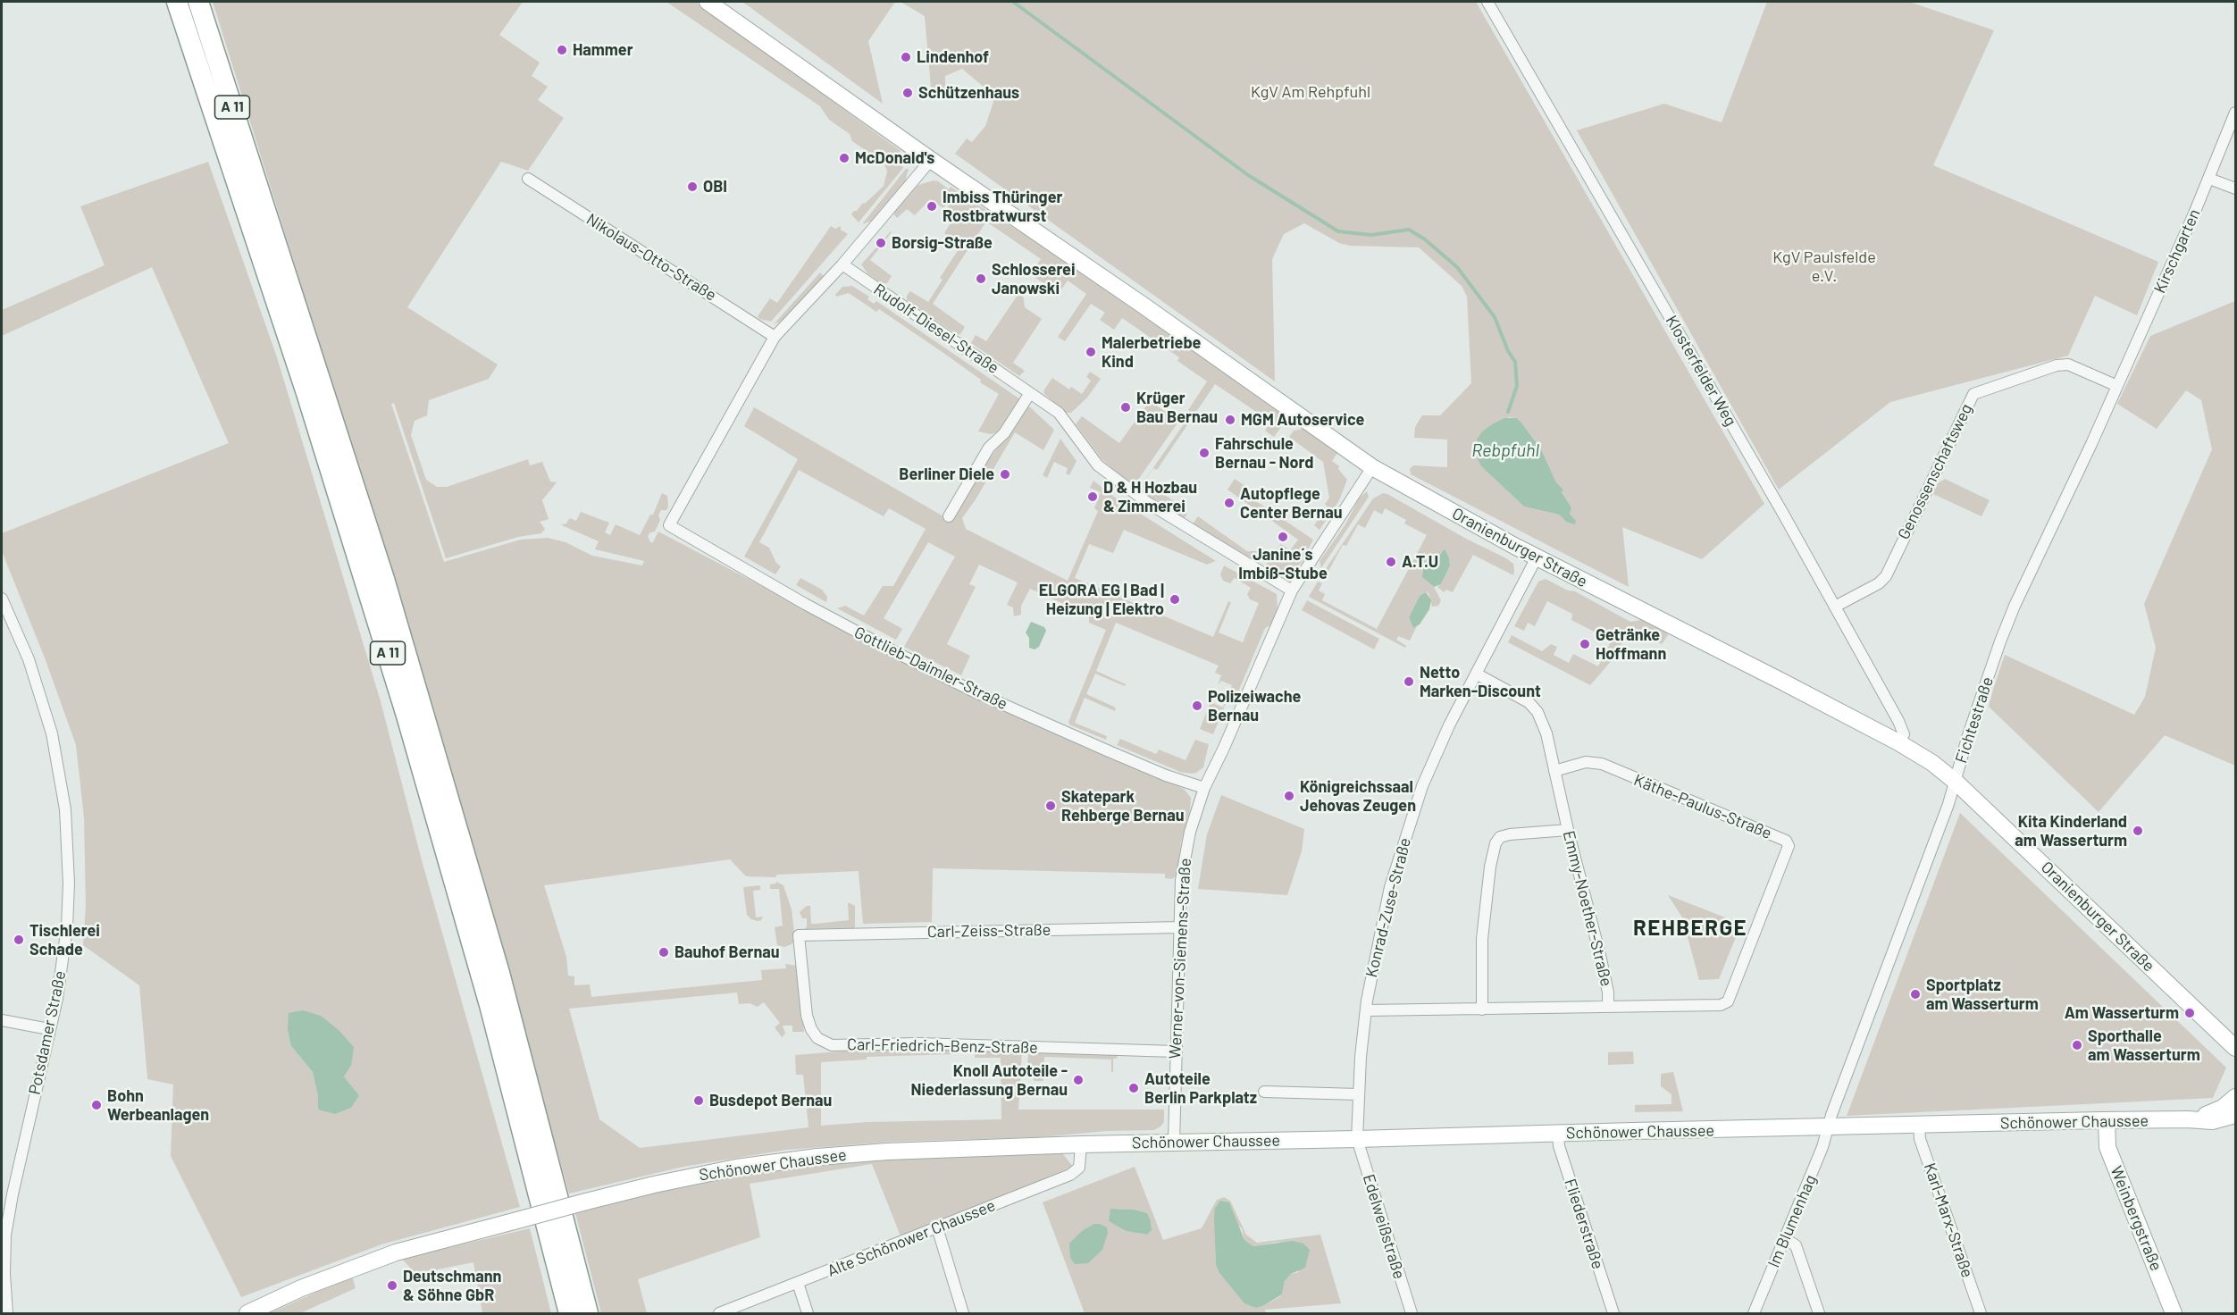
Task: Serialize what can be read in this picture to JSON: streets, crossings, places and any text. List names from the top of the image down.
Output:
{
  "streets": {
    "highway": ["A 11"],
    "main road": ["Oranienburger Straße", "Schönower Chaussee", "Weinbergstraße"],
    "street": [
      "Kirschgarten",
      "Nikolaus-Otto-Straße",
      "Rudolf-Diesel-Straße",
      "Klosterfelder Weg",
      "Genossenschaftsweg",
      "Gottlieb-Daimler-Straße",
      "Fichtestraße",
      "Käthe-Paulus-Straße",
      "Konrad-Zuse-Straße",
      "Emmy-Noether-Straße",
      "Carl-Zeiss-Straße",
      "Werner-von-Siemens-Straße",
      "Potsdamer Straße",
      "Carl-Friedrich-Benz-Straße",
      "Karl-Marx-Straße",
      "Im Blumenhag",
      "Fliederstraße",
      "Edelweißstraße",
      "Alte Schönower Chaussee"
    ]
  },
  "crossings": [
    ["Kirschgarten", "Fichtestraße"],
    ["Nikolaus-Otto-Straße", "Gottlieb-Daimler-Straße"],
    ["Rudolf-Diesel-Straße", "Werner-von-Siemens-Straße"],
    ["Klosterfelder Weg", "Genossenschaftsweg"],
    ["Klosterfelder Weg", "Oranienburger Straße"],
    ["Genossenschaftsweg", "Fichtestraße"],
    ["Oranienburger Straße", "Fichtestraße"],
    ["Oranienburger Straße", "Konrad-Zuse-Straße"],
    ["Oranienburger Straße", "Werner-von-Siemens-Straße"],
    ["Gottlieb-Daimler-Straße", "Werner-von-Siemens-Straße"],
    ["Fichtestraße", "Schönower Chaussee"],
    ["Fichtestraße", "Im Blumenhag"],
    ["Käthe-Paulus-Straße", "Emmy-Noether-Straße"],
    ["Konrad-Zuse-Straße", "Emmy-Noether-Straße"],
    ["Konrad-Zuse-Straße", "Schönower Chaussee"],
    ["Konrad-Zuse-Straße", "Edelweißstraße"],
    ["Carl-Zeiss-Straße", "Werner-von-Siemens-Straße"],
    ["Carl-Zeiss-Straße", "Carl-Friedrich-Benz-Straße"],
    ["Werner-von-Siemens-Straße", "Carl-Friedrich-Benz-Straße"],
    ["Werner-von-Siemens-Straße", "Schönower Chaussee"],
    ["Schönower Chaussee", "Weinbergstraße"],
    ["Schönower Chaussee", "Karl-Marx-Straße"],
    ["Schönower Chaussee", "Im Blumenhag"],
    ["Schönower Chaussee", "Fliederstraße"],
    ["Schönower Chaussee", "Edelweißstraße"],
    ["Schönower Chaussee", "Alte Schönower Chaussee"]
  ],
  "districts": ["REHBERGE"],
  "water": ["Rebpfuhl"],
  "parks": ["KgV Am Rehpfuhl", "KgV Paulsfelde e.V."],
  "places": [
    "Hammer",
    "Lindenhof",
    "Schützenhaus",
    "McDonald's",
    "OBI",
    "Imbiss Thüringer Rostbratwurst",
    "Borsig-Straße",
    "Schlosserei Janowski",
    "Malerbetriebe Kind",
    "Krüger Bau Bernau",
    "MGM Autoservice",
    "Fahrschule Bernau - Nord",
    "Berliner Diele",
    "D & H Hozbau & Zimmerei",
    "Autopflege Center Bernau",
    "Janine´s Imbiß-Stube",
    "A.T.U",
    "ELGORA EG | Bad | Heizung | Elektro",
    "Getränke Hoffmann",
    "Netto Marken-Discount",
    "Polizeiwache Bernau",
    "Königreichssaal Jehovas Zeugen",
    "Skatepark Rehberge Bernau",
    "Kita Kinderland am Wasserturm",
    "Tischlerei Schade",
    "Bauhof Bernau",
    "Sportplatz am Wasserturm",
    "Am Wasserturm",
    "Sporthalle am Wasserturm",
    "Knoll Autoteile - Niederlassung Bernau",
    "Autoteile Berlin Parkplatz",
    "Busdepot Bernau",
    "Bohn Werbeanlagen",
    "Deutschmann & Söhne GbR"
  ]
}
